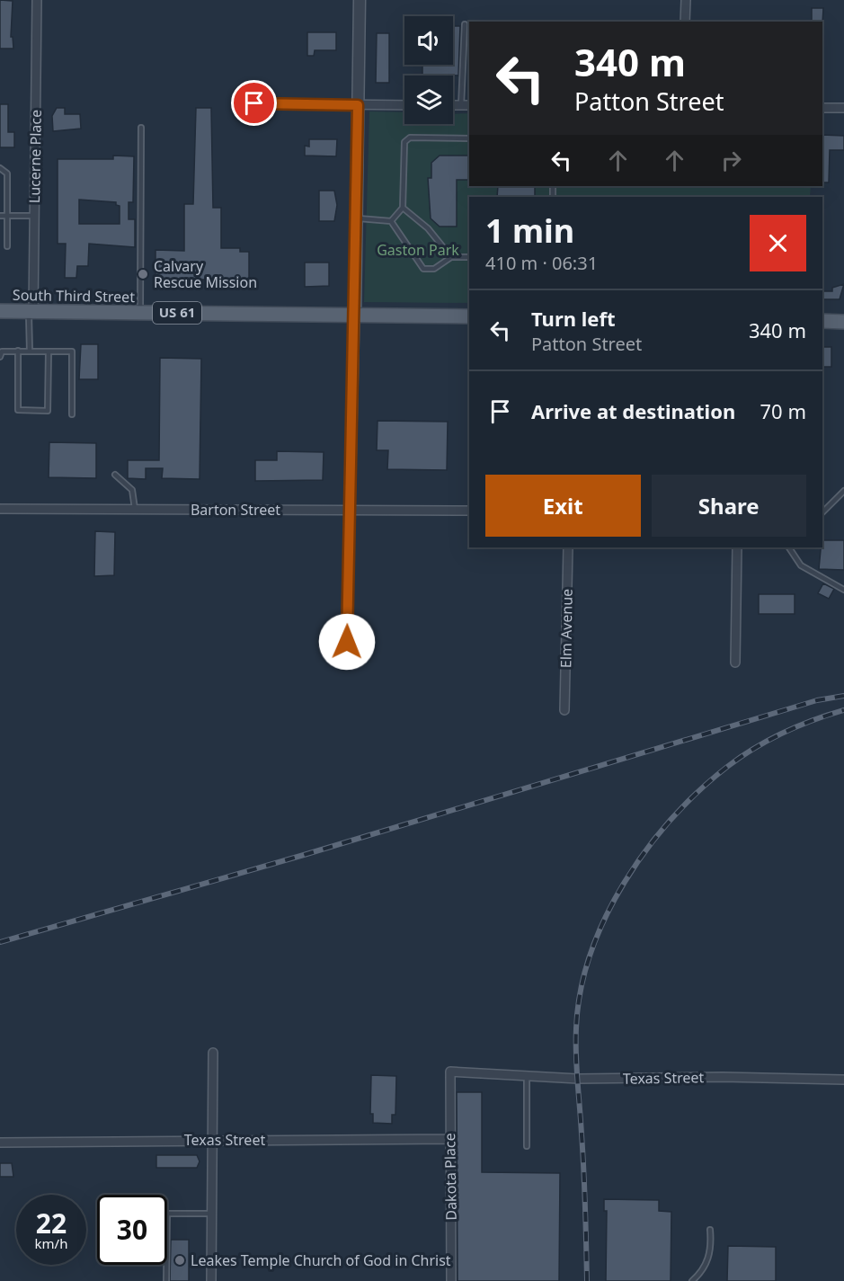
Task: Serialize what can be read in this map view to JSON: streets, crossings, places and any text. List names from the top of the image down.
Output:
{
  "streets": {
    "main road": ["South Third Street", "US 61"],
    "street": [
      "Lucerne Place",
      "Barton Street",
      "Elm Avenue",
      "Texas Street",
      "Dakota Place"
    ]
  },
  "crossings": [
    ["Lucerne Place", "South Third Street"],
    ["Texas Street", "Dakota Place"]
  ],
  "parks": ["Gaston Park"],
  "places": ["Calvary Rescue Mission", "Leakes Temple Church of God in Christ"],
  "page": {
    "turn": ["340 m", "Patton Street"],
    "heading": ["1 min", "410 m · 06:31"],
    "list": [
      {
        "name": "Turn left",
        "note": "Patton Street",
        "value": "340 m"
      },
      {
        "name": "Arrive at destination",
        "value": "70 m"
      }
    ],
    "buttons": ["Exit", "Share"],
    "speed": "22 km/h",
    "limit": "30"
  }
}
